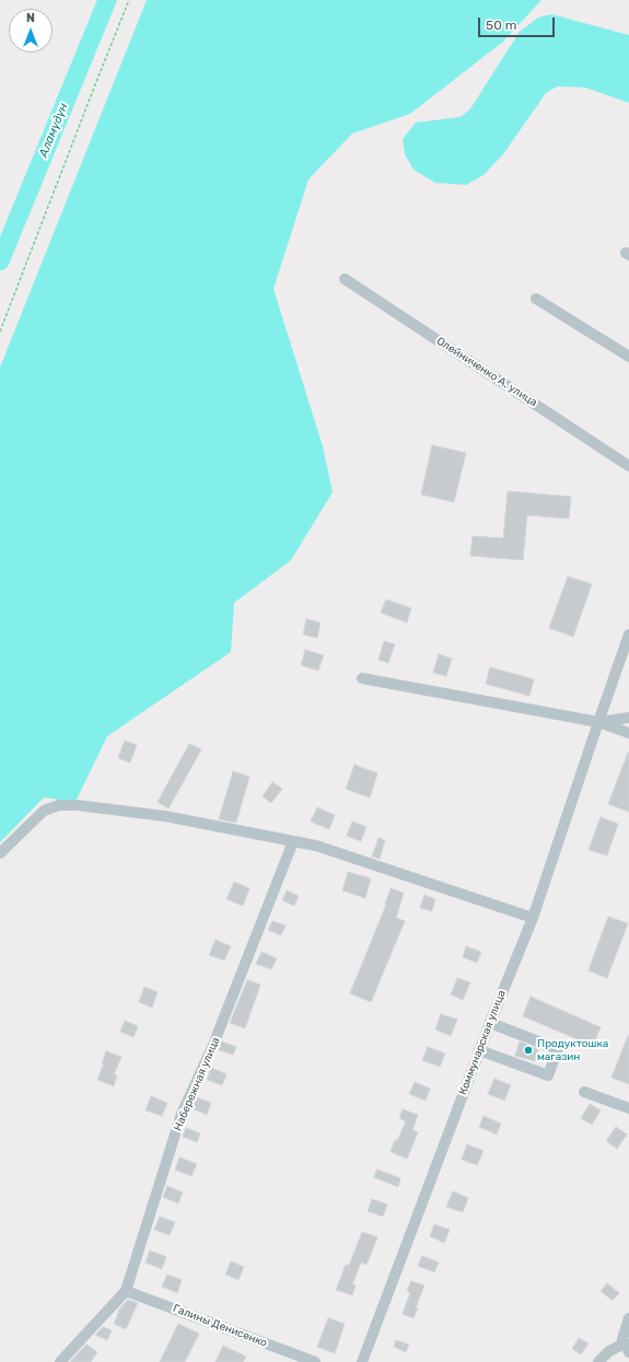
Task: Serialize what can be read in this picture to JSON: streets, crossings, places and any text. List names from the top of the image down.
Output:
{
  "streets": {
    "street": [
      "Олейниченко А. улица",
      "Коммунарская улица",
      "Набережная улица",
      "Галины Денисенко"
    ]
  },
  "crossings": [
    ["Набережная улица", "Галины Денисенко"]
  ],
  "water": ["Аламүдүн"],
  "places": ["Продуктошка магазин"],
  "scale_bar": "50 m",
  "north": "top"
}
